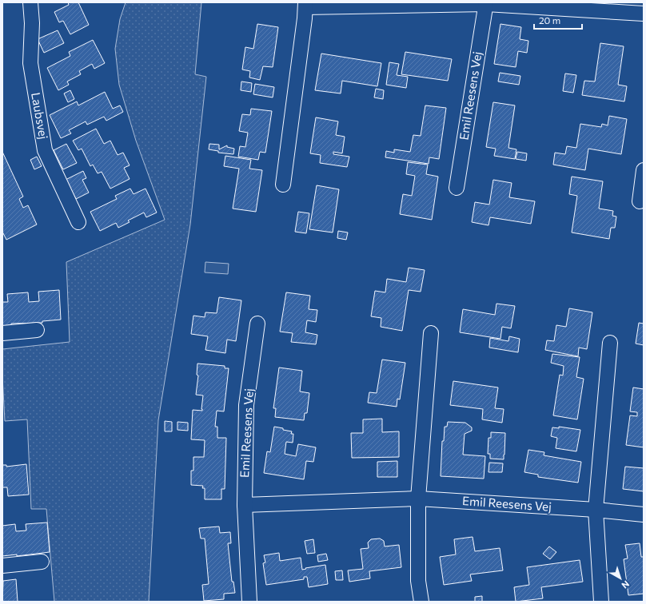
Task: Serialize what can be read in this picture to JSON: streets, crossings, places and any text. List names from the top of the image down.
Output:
{
  "streets": {
    "street": ["Emil Reesens Vej", "Laubsvej"]
  },
  "scale_bar": "20 m",
  "north": "bottom right"
}
